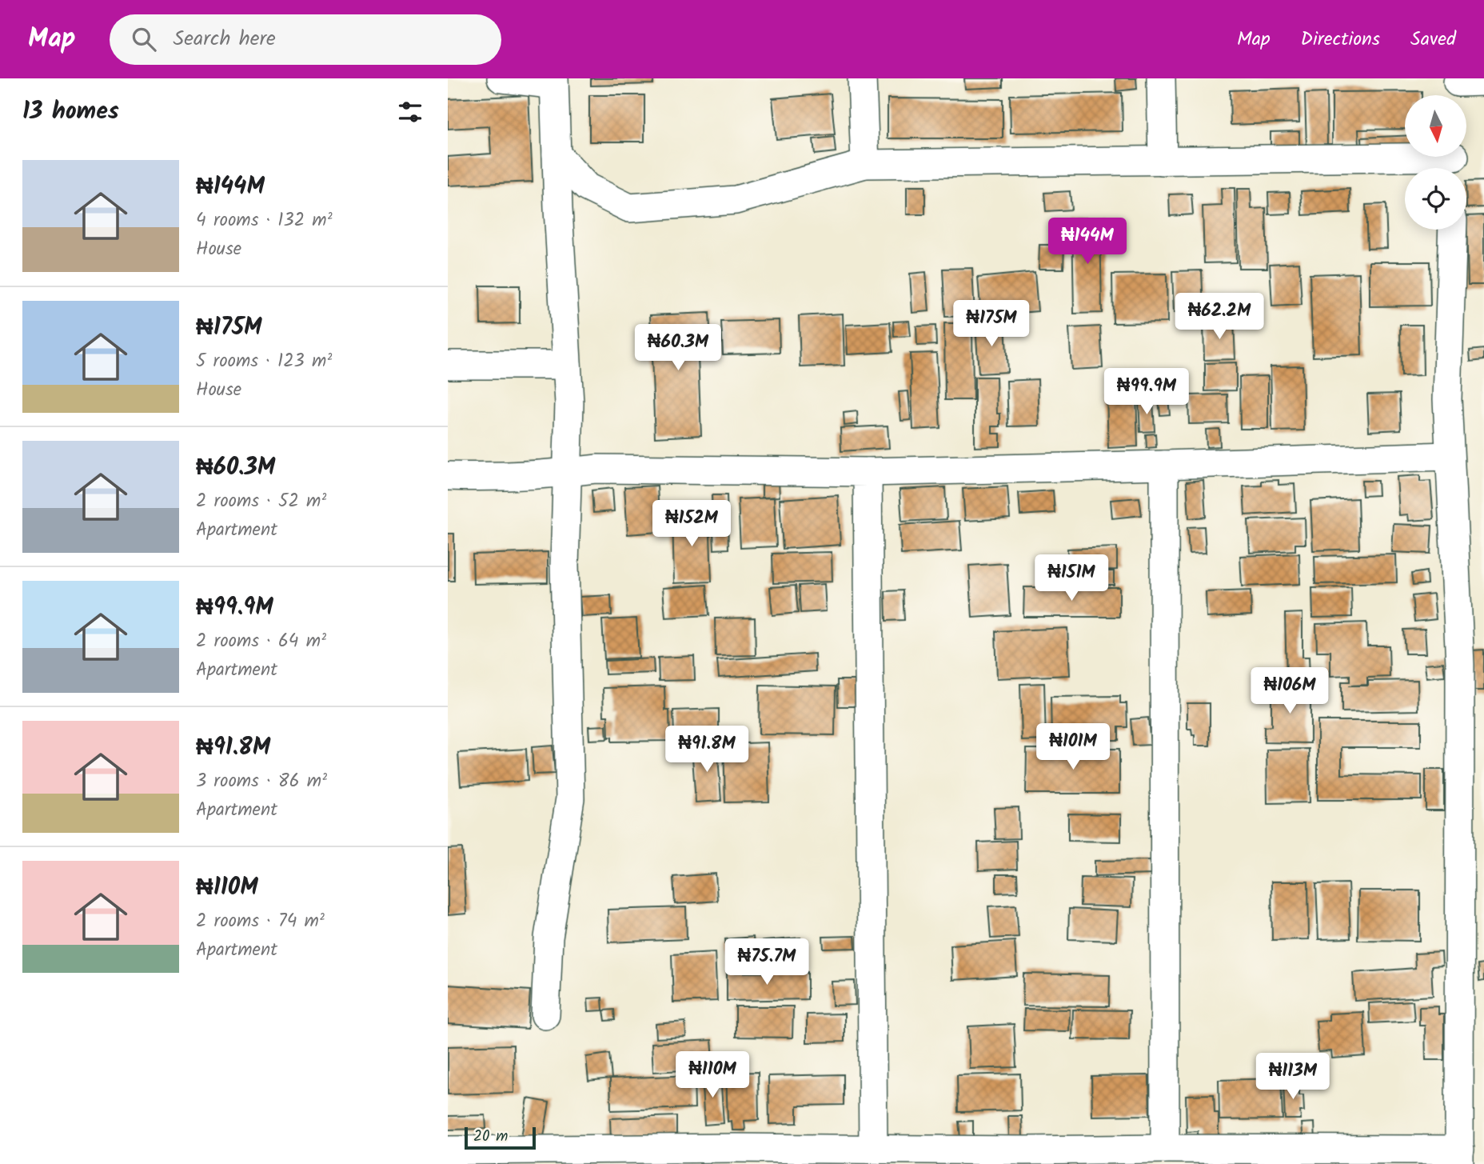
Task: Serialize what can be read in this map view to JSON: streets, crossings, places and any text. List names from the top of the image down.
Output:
{
  "scale_bar": "20 m",
  "north": "bottom",
  "page": {
    "header": "Map",
    "search": "Search here",
    "nav": ["Map", "Directions", "Saved"],
    "heading": "13 homes",
    "list": [
      {
        "name": "₦144M",
        "note": "4 rooms · 132 m² · House"
      },
      {
        "name": "₦175M",
        "note": "5 rooms · 123 m² · House"
      },
      {
        "name": "₦60.3M",
        "note": "2 rooms · 52 m² · Apartment"
      },
      {
        "name": "₦99.9M",
        "note": "2 rooms · 64 m² · Apartment"
      },
      {
        "name": "₦91.8M",
        "note": "3 rooms · 86 m² · Apartment"
      },
      {
        "name": "₦110M",
        "note": "2 rooms · 74 m² · Apartment"
      }
    ],
    "price": [
      "₦144M",
      "₦62.2M",
      "₦175M",
      "₦60.3M",
      "₦99.9M",
      "₦152M",
      "₦151M",
      "₦106M",
      "₦101M",
      "₦91.8M",
      "₦75.7M",
      "₦110M",
      "₦113M"
    ],
    "scale": "20 m"
  }
}
